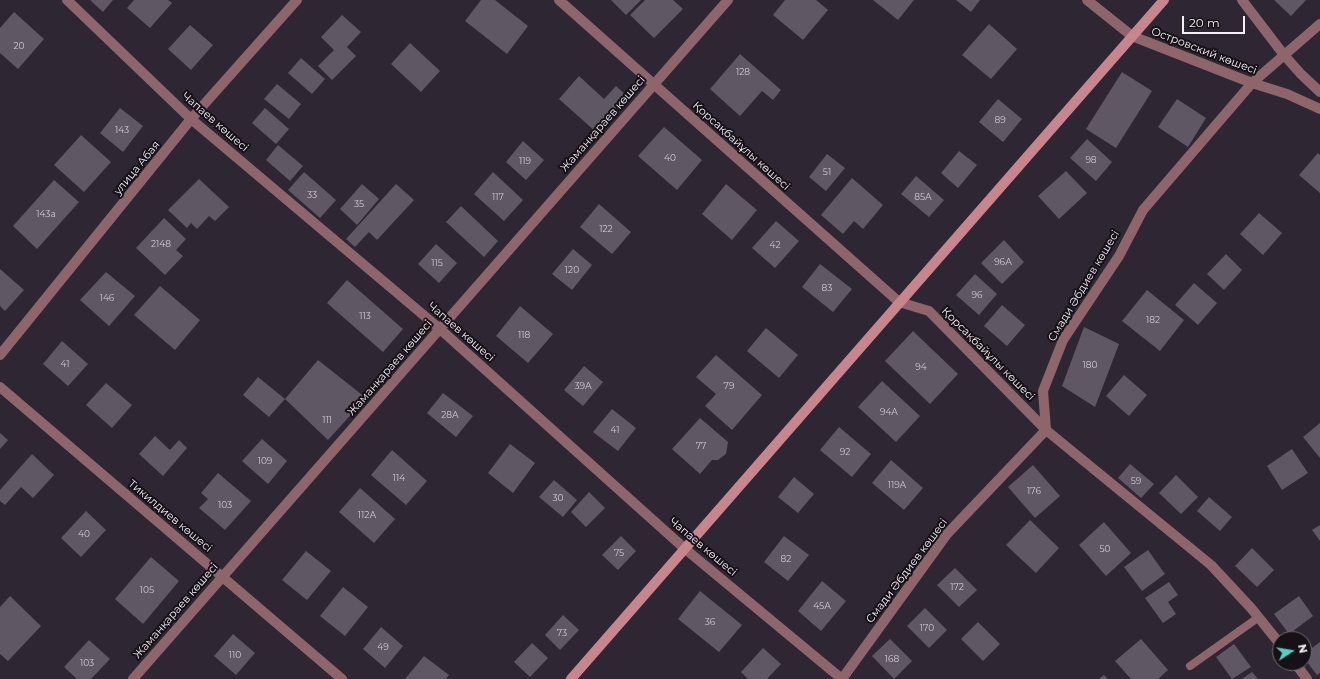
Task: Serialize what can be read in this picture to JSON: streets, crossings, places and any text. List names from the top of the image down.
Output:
{
  "streets": {
    "street": [
      "Островский көшесі",
      "Чапаев көшесі",
      "Жаманқараев көшесі",
      "Қорсақбайұлы көшесі",
      "улица Абая",
      "Смади Әбдиев көшесі",
      "Тикилдиев көшесі"
    ]
  },
  "crossings": [
    ["Островский көшесі", "Смади Әбдиев көшесі"],
    ["Чапаев көшесі", "Жаманқараев көшесі"],
    ["Чапаев көшесі", "улица Абая"],
    ["Чапаев көшесі", "Смади Әбдиев көшесі"],
    ["Жаманқараев көшесі", "Қорсақбайұлы көшесі"],
    ["Жаманқараев көшесі", "Тикилдиев көшесі"],
    ["Қорсақбайұлы көшесі", "Смади Әбдиев көшесі"]
  ],
  "house_numbers": [
    "20",
    "128",
    "89",
    "143",
    "40",
    "98",
    "119",
    "51",
    "33",
    "117",
    "85А",
    "35",
    "143а",
    "122",
    "2148",
    "42",
    "96А",
    "115",
    "120",
    "83",
    "96",
    "146",
    "113",
    "182",
    "118",
    "41",
    "180",
    "94",
    "39А",
    "79",
    "94А",
    "28А",
    "111",
    "41",
    "77",
    "92",
    "109",
    "114",
    "59",
    "119А",
    "176",
    "30",
    "103",
    "112А",
    "40",
    "50",
    "75",
    "82",
    "172",
    "105",
    "45А",
    "36",
    "170",
    "73",
    "49",
    "110",
    "168",
    "103"
  ],
  "scale_bar": "20 m",
  "north": "right"
}
